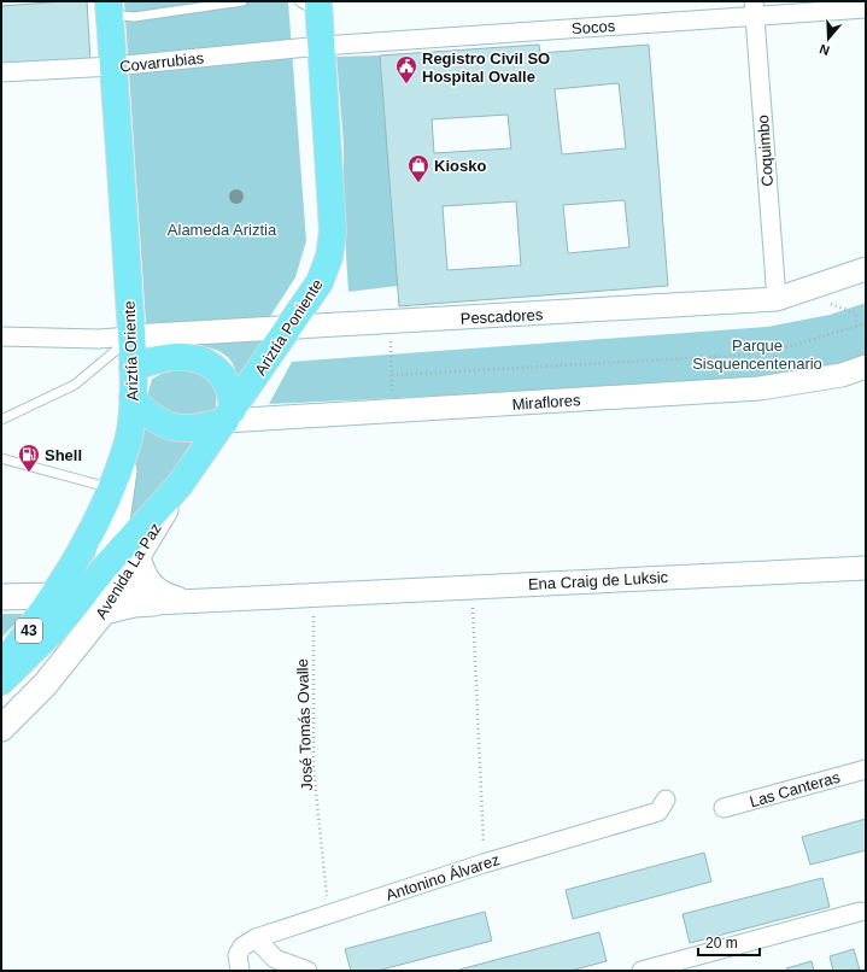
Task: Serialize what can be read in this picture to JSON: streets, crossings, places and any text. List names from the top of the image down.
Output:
{
  "streets": {
    "main road": [
      "Ariztía Poniente",
      "Ariztía Oriente",
      "Avenida La Paz",
      "43"
    ],
    "street": [
      "Socos",
      "Covarrubias",
      "Coquimbo",
      "Pescadores",
      "Miraflores",
      "Ena Craig de Luksic",
      "Las Canteras",
      "Antonino Álvarez"
    ],
    "path": ["José Tomás Ovalle"]
  },
  "crossings": [
    ["Socos", "Covarrubias"],
    ["Socos", "Coquimbo"],
    ["Socos", "Ariztía Poniente"],
    ["Covarrubias", "Ariztía Poniente"],
    ["Covarrubias", "Ariztía Oriente"],
    ["Coquimbo", "Pescadores"],
    ["Pescadores", "Ariztía Poniente"],
    ["Pescadores", "Ariztía Oriente"],
    ["Ariztía Poniente", "Ariztía Oriente"],
    ["Ariztía Poniente", "Miraflores"],
    ["Ariztía Poniente", "Avenida La Paz"],
    ["Ariztía Oriente", "Miraflores"],
    ["Ariztía Oriente", "Avenida La Paz"],
    ["Avenida La Paz", "Ena Craig de Luksic"],
    ["Ena Craig de Luksic", "José Tomás Ovalle"],
    ["José Tomás Ovalle", "Antonino Álvarez"]
  ],
  "parks": ["Alameda Ariztia", "Parque Sisquencentenario"],
  "places": {
    "public building": ["Registro Civil SO Hospital Ovalle"],
    "shop": ["Kiosko"],
    "fuel station": ["Shell"]
  },
  "scale_bar": "20 m",
  "north": "bottom"
}
